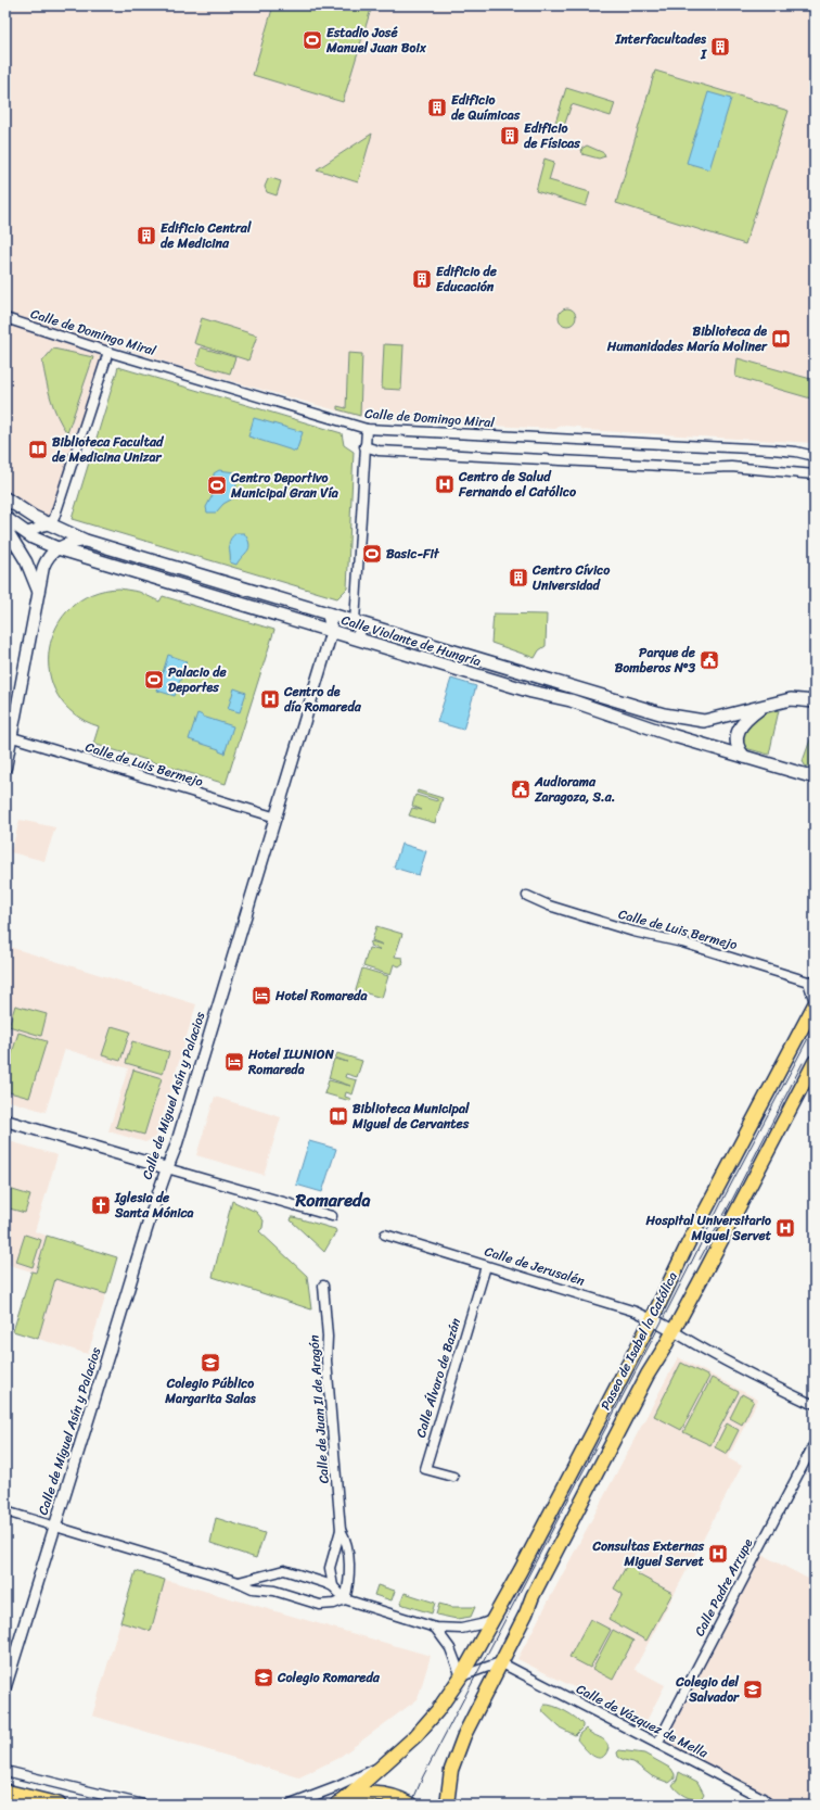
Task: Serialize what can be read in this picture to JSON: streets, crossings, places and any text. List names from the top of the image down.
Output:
{
  "streets": {
    "main road": ["Calle Violante de Hungría", "Paseo de Isabel la Católica"],
    "street": [
      "Calle de Domingo Miral",
      "Calle de Luis Bermejo",
      "Calle de Miguel Asín y Palacios",
      "Calle de Jerusalén",
      "Calle Álvaro de Bazán",
      "Calle de Juan II de Aragón",
      "Calle Padre Arrupe",
      "Calle de Vázquez de Mella"
    ]
  },
  "crossings": [
    ["Calle Violante de Hungría", "Calle de Miguel Asín y Palacios"],
    ["Calle de Luis Bermejo", "Calle de Miguel Asín y Palacios"],
    ["Calle de Luis Bermejo", "Paseo de Isabel la Católica"],
    ["Calle de Jerusalén", "Paseo de Isabel la Católica"],
    ["Calle de Jerusalén", "Calle Álvaro de Bazán"],
    ["Paseo de Isabel la Católica", "Calle de Vázquez de Mella"],
    ["Calle Padre Arrupe", "Calle de Vázquez de Mella"]
  ],
  "districts": ["Romareda"],
  "places": {
    "sports": [
      "Estadio José Manuel Juan Boix",
      "Centro Deportivo Municipal Gran Vía",
      "Basic-Fit",
      "Palacio de Deportes"
    ],
    "building": [
      "Interfacultades I",
      "Edificio de Químicas",
      "Edificio de Físicas",
      "Edificio Central de Medicina",
      "Edificio de Educación",
      "Centro Cívico Universidad"
    ],
    "library": ["Biblioteca de Humanidades María Moliner", "Biblioteca Facultad de Medicina Unizar", "Biblioteca Municipal Miguel de Cervantes"],
    "hospital": [
      "Centro de Salud Fernando el Católico",
      "Centro de día Romareda",
      "Hospital Universitario Miguel Servet",
      "Consultas Externas Miguel Servet"
    ],
    "public building": ["Parque de Bomberos Nº3", "Audiorama Zaragoza, S.a."],
    "hotel": ["Hotel Romareda", "Hotel ILUNION Romareda"],
    "church": ["Iglesia de Santa Mónica"],
    "school or university": ["Colegio Público Margarita Salas", "Colegio Romareda", "Colegio del Salvador"]
  }
}
